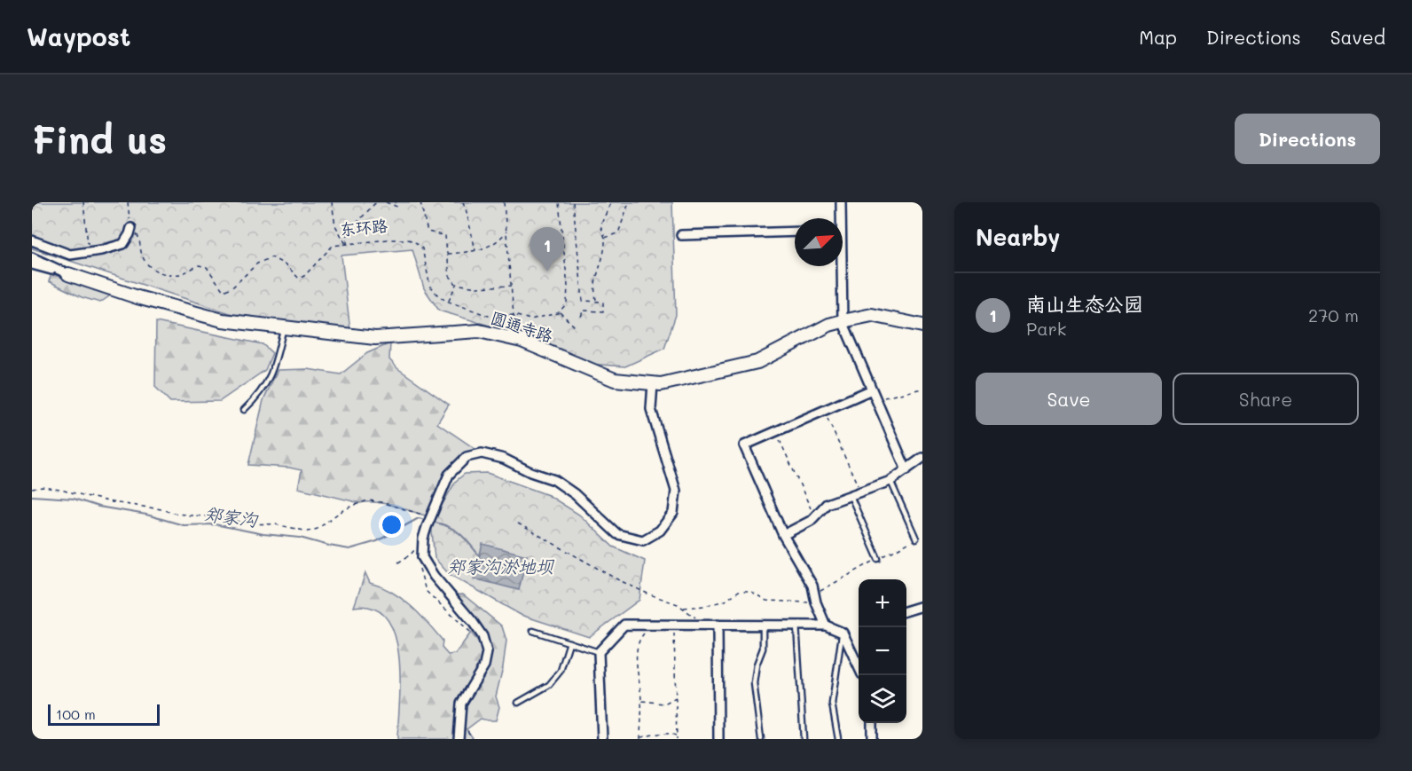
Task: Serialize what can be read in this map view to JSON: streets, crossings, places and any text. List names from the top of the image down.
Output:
{
  "streets": {
    "street": ["圆通寺路"],
    "path": ["东环路"]
  },
  "water": ["郑家沟", "郑家沟淤地坝"],
  "scale_bar": "100 m",
  "north": "top right",
  "page": {
    "header": "Waypost",
    "nav": ["Map", "Directions", "Saved"],
    "buttons": [
      "Directions",
      ["Save", "Share"]
    ],
    "title": "Find us",
    "heading": "Nearby",
    "pins": "1",
    "list": [
      {
        "mark": "1",
        "name": "南山生态公园",
        "note": "Park",
        "value": "270 m"
      }
    ],
    "map_buttons": ["+", "−"],
    "scale": "100 m"
  }
}
